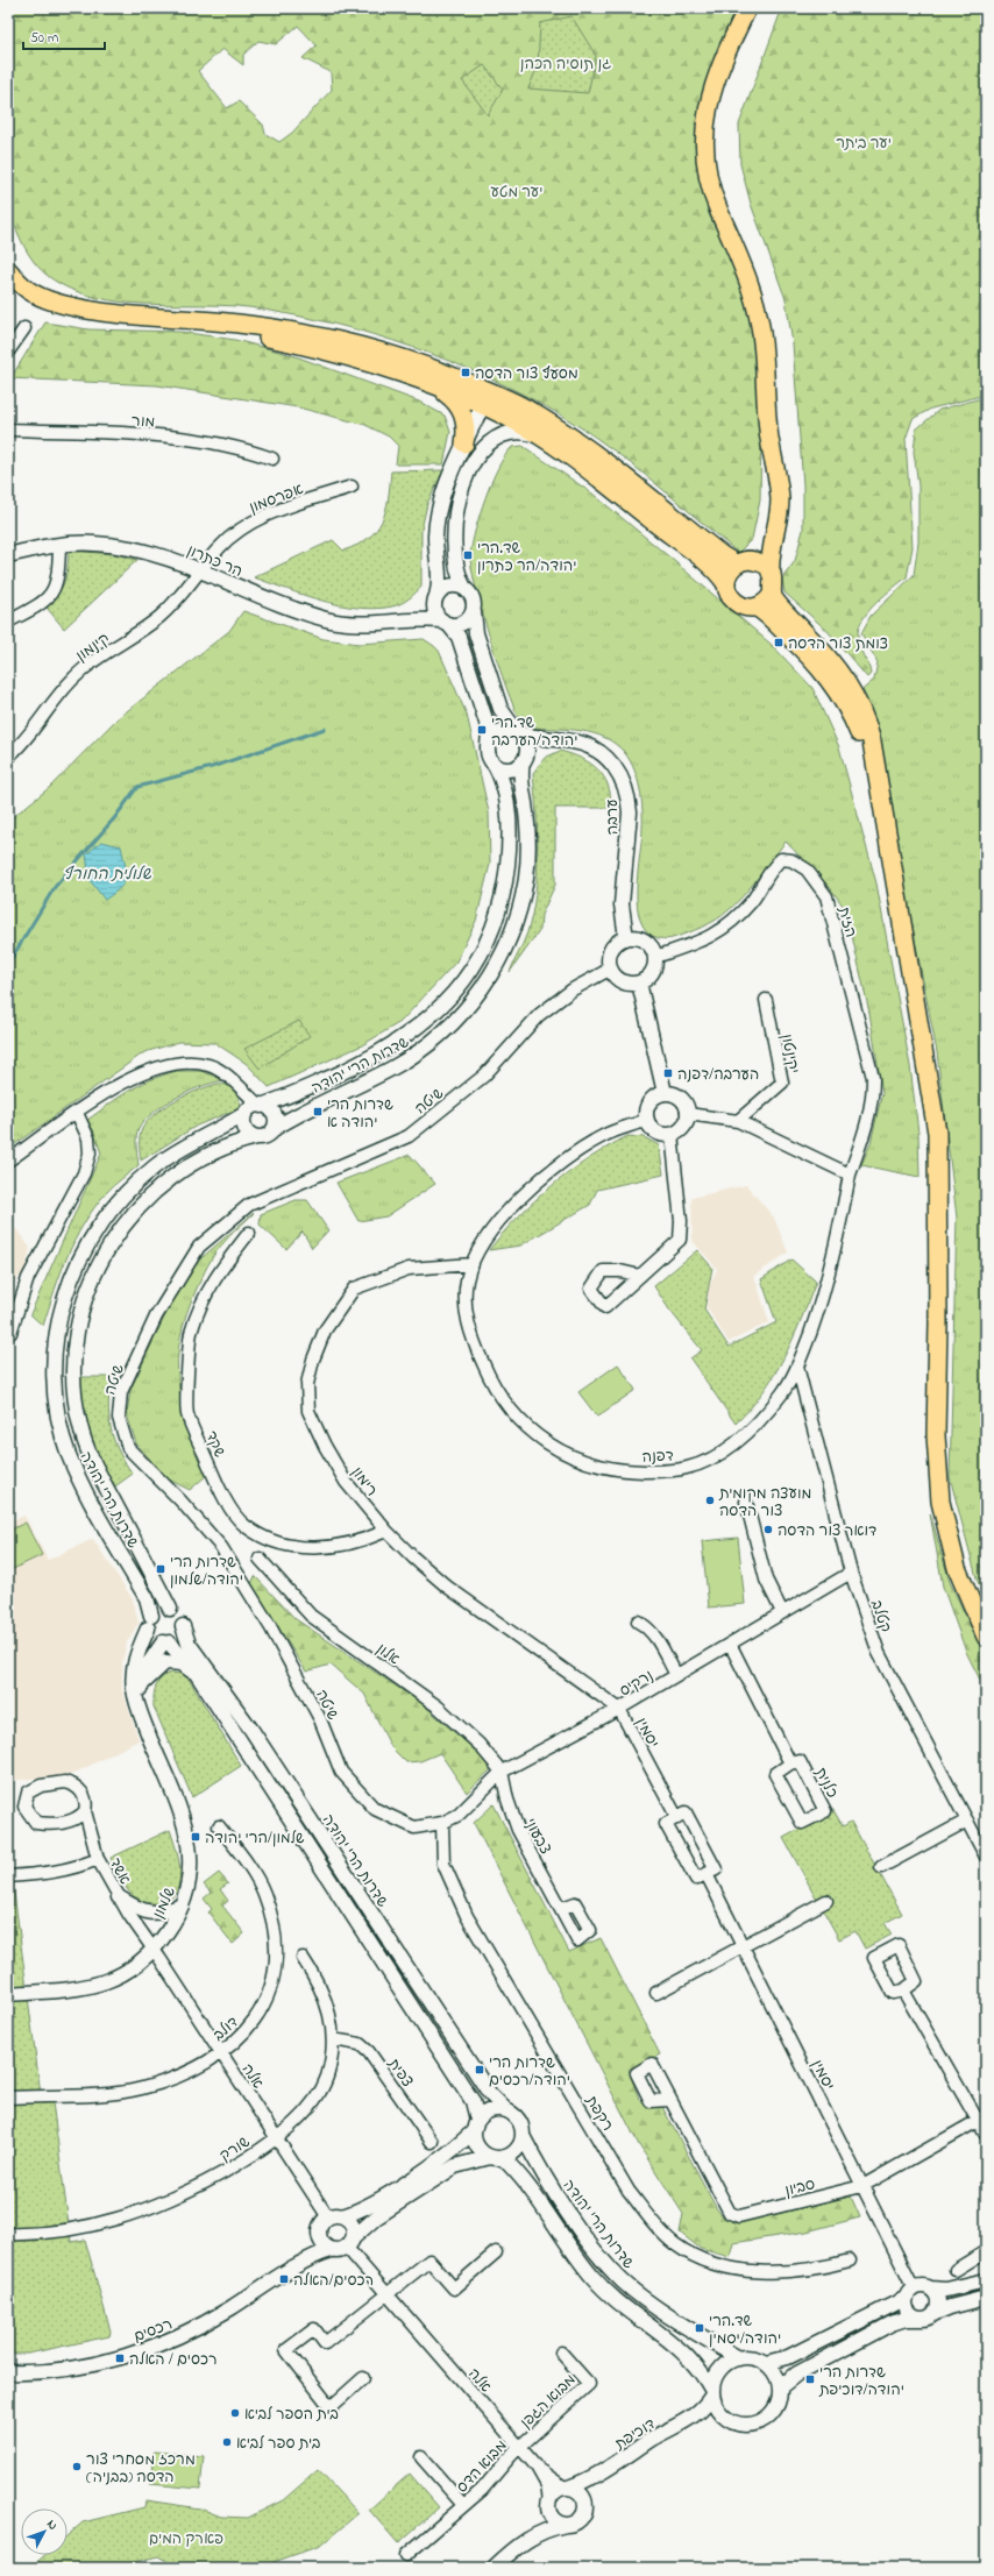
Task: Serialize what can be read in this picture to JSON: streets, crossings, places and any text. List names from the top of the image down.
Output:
{
  "streets": {
    "street": [
      "מור",
      "אפרסמון",
      "הר כתרון",
      "קינמון",
      "ערבה",
      "הזית",
      "יקינטון",
      "שדרות הרי יהודה",
      "שיטה",
      "שקד",
      "דפנה",
      "רימון",
      "קטלב",
      "אלון",
      "נרקיס",
      "יסמין",
      "כלנית",
      "צבעוני",
      "אשד",
      "שלמון",
      "דולב",
      "צפית",
      "אלה",
      "רקפת",
      "שורק",
      "סביון",
      "רכסים",
      "מבוא הגפן",
      "דוכיפת",
      "מבוא הדס"
    ]
  },
  "crossings": [
    ["אפרסמון", "הר כתרון"],
    ["אפרסמון", "קינמון"],
    ["הר כתרון", "קינמון"],
    ["ערבה", "הזית"],
    ["ערבה", "שדרות הרי יהודה"],
    ["ערבה", "שיטה"],
    ["הזית", "שיטה"],
    ["הזית", "דפנה"],
    ["שדרות הרי יהודה", "שלמון"],
    ["שדרות הרי יהודה", "דוכיפת"],
    ["שיטה", "אלון"],
    ["שיטה", "נרקיס"],
    ["שיטה", "צבעוני"],
    ["שיטה", "רקפת"],
    ["שקד", "רימון"],
    ["דפנה", "רימון"],
    ["דפנה", "קטלב"],
    ["רימון", "נרקיס"],
    ["רימון", "יסמין"],
    ["קטלב", "נרקיס"],
    ["אלון", "נרקיס"],
    ["אלון", "צבעוני"],
    ["נרקיס", "יסמין"],
    ["נרקיס", "צבעוני"],
    ["יסמין", "סביון"],
    ["אשד", "שלמון"],
    ["אשד", "אלה"],
    ["שלמון", "אלה"],
    ["דולב", "אלה"],
    ["צפית", "שורק"],
    ["אלה", "שורק"],
    ["אלה", "רכסים"],
    ["אלה", "מבוא הגפן"],
    ["אלה", "דוכיפת"],
    ["אלה", "מבוא הדס"],
    ["מבוא הגפן", "מבוא הדס"]
  ],
  "water": ["שלולית החורף"],
  "parks": [
    "גן תוסיה הכהן",
    "יער ביתר",
    "יער מטע",
    "פארק המים"
  ],
  "places": {
    "transit": [
      "מסעף צור הדסה",
      "שד.הרי יהודה/הר כתרון",
      "צומת צור הדסה",
      "שד.הרי יהודה/הערבה",
      "הערבה/דפנה",
      "שדרות הרי יהודה א",
      "שדרות הרי יהודה/שלמון",
      "שלמון/הרי יהודה",
      "שדרות הרי יהודה/רכסים",
      "רכסים/האלה",
      "שד.הרי יהודה/יסמין",
      "רכסים / האלה",
      "שדרות הרי יהודה/דוכיפת"
    ],
    "other": [
      "מועצה מקומית צור הדסה",
      "דואר צור הדסה",
      "בית הספר לביא",
      "בית ספר לביא",
      "מרכז מסחרי צור הדסה (בבניה)"
    ]
  },
  "scale_bar": "50 m",
  "north": "top right"
}
